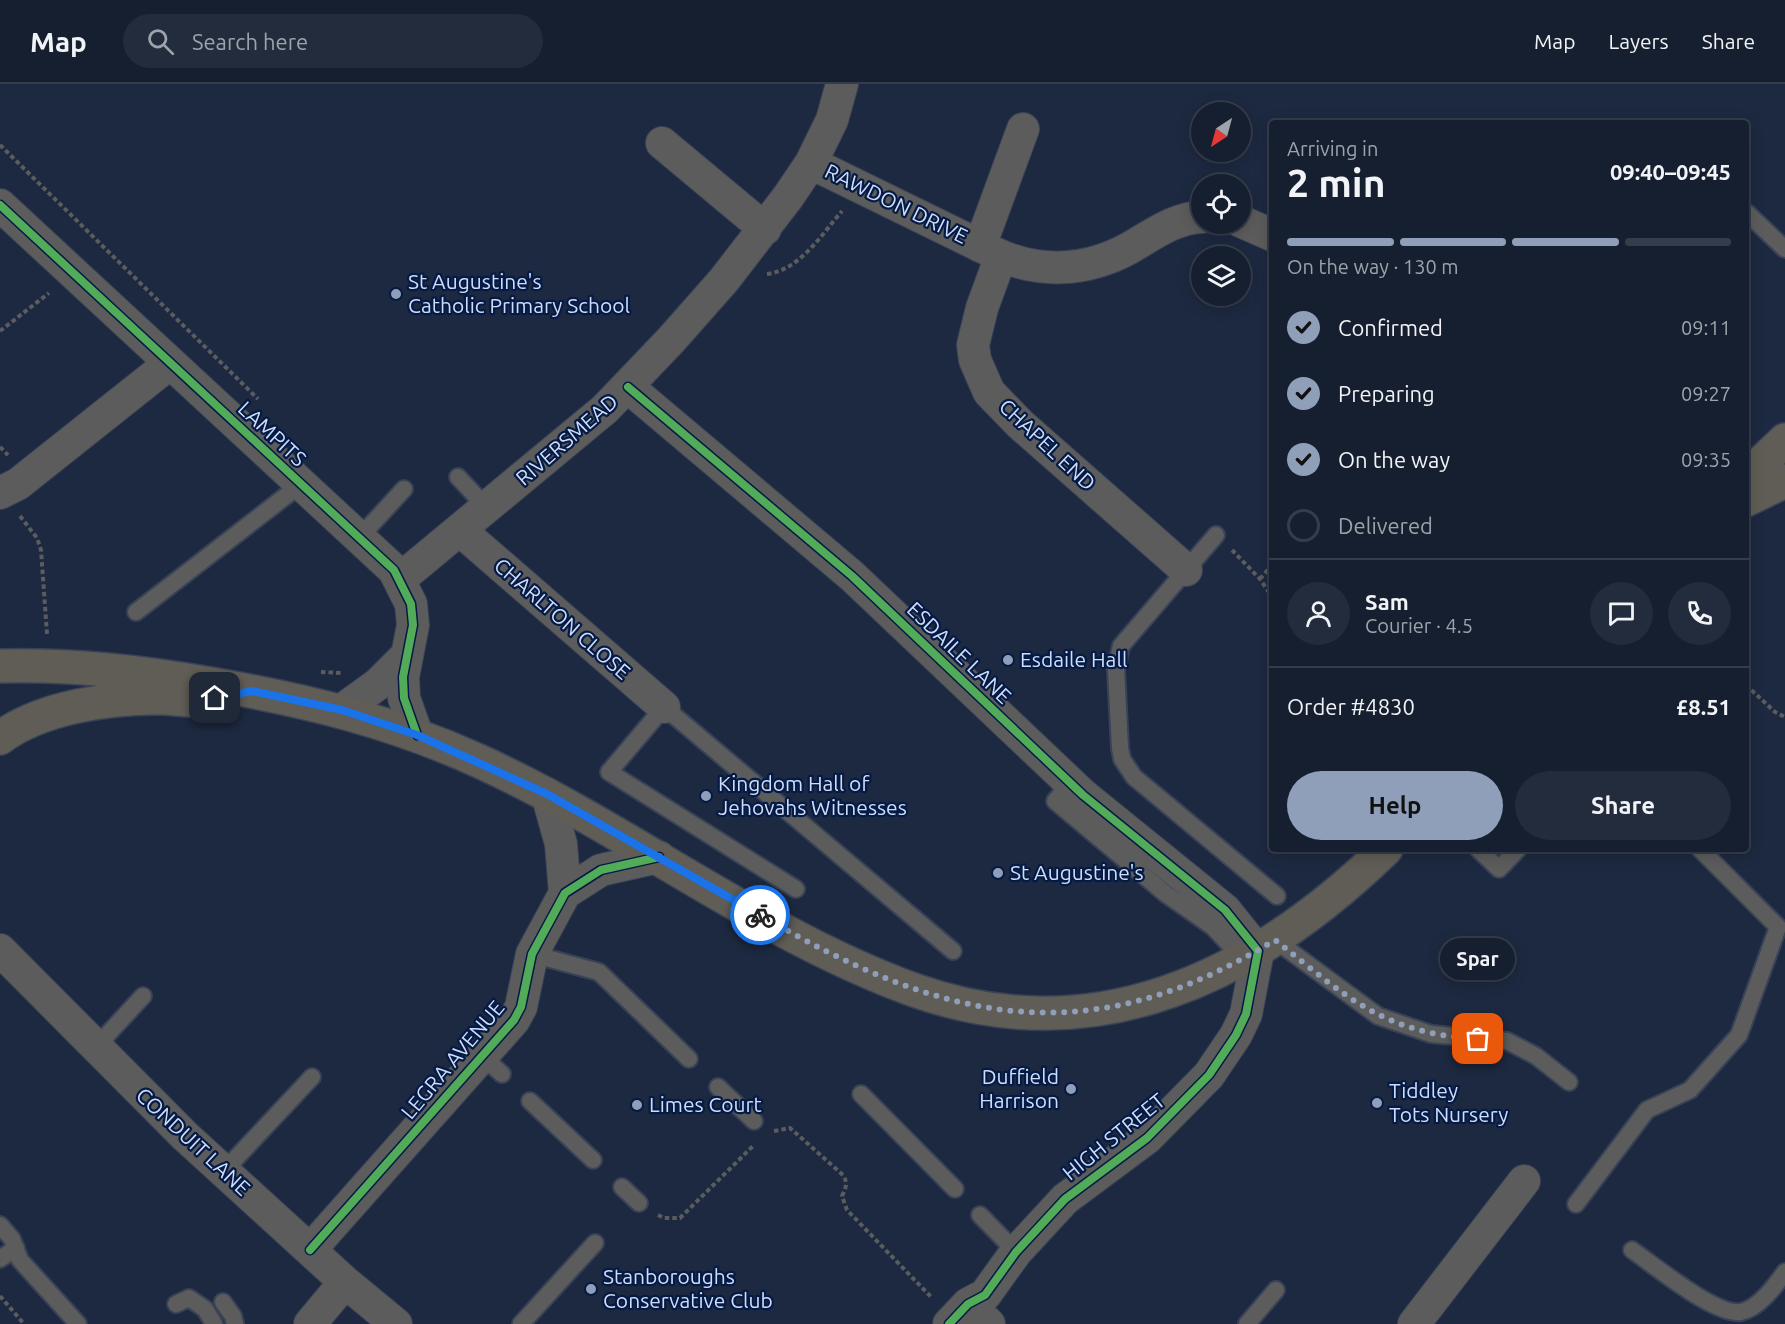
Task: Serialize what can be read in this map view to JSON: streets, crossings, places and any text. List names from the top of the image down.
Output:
{
  "streets": {
    "street": [
      "RAWDON DRIVE",
      "LAMPITS",
      "RIVERSMEAD",
      "CHAPEL END",
      "CHARLTON CLOSE",
      "ESDAILE LANE",
      "LEGRA AVENUE",
      "HIGH STREET",
      "CONDUIT LANE"
    ]
  },
  "crossings": [
    ["RAWDON DRIVE", "RIVERSMEAD"],
    ["RAWDON DRIVE", "CHAPEL END"],
    ["LAMPITS", "RIVERSMEAD"],
    ["RIVERSMEAD", "CHARLTON CLOSE"],
    ["RIVERSMEAD", "ESDAILE LANE"],
    ["ESDAILE LANE", "HIGH STREET"],
    ["LEGRA AVENUE", "CONDUIT LANE"]
  ],
  "places": [
    "St Augustine's Catholic Primary School",
    "Esdaile Hall",
    "Kingdom Hall of Jehovahs Witnesses",
    "St Augustine's",
    "Spar",
    "Duffield Harrison",
    "Tiddley Tots Nursery",
    "Limes Court",
    "Stanboroughs Conservative Club"
  ],
  "north": "bottom left",
  "page": {
    "header": "Map",
    "search": "Search here",
    "nav": ["Map", "Layers", "Share"],
    "heading": ["2 min", "Arriving in", "09:40–09:45"],
    "panel": [
      "Sam",
      "Courier · 4.5",
      "Order #4830",
      "£8.51"
    ],
    "bar": "On the way · 130 m",
    "list": [
      ["Confirmed", "09:11"],
      ["Preparing", "09:27"],
      ["On the way", "09:35"],
      "Delivered"
    ],
    "buttons": ["Help", "Share"],
    "bubble": "Spar"
  }
}
